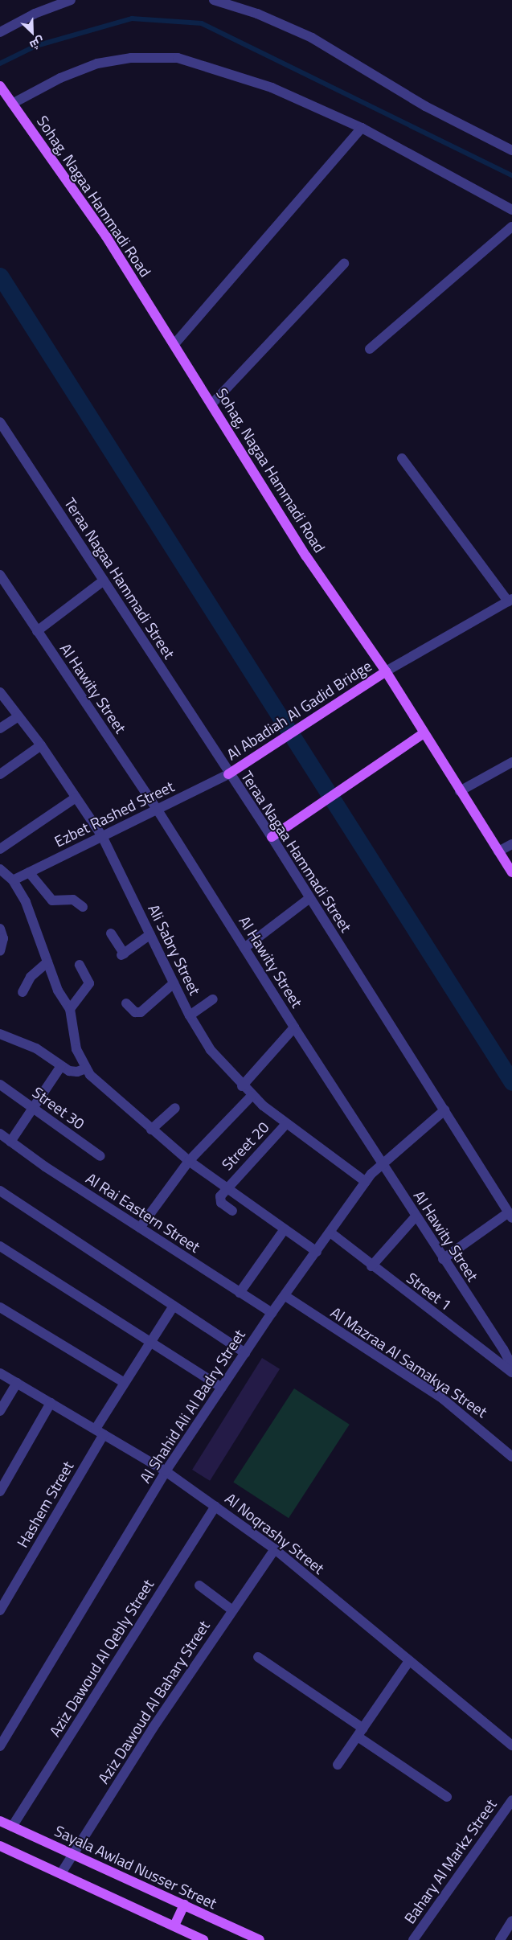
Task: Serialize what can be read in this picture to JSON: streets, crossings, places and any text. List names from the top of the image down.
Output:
{
  "streets": {
    "main road": ["Sohag, Nagaa Hammadi Road", "Al Abadiah Al Gadid Bridge", "Sayala Awlad Nusser Street"],
    "street": [
      "Teraa Nagaa Hammadi Street",
      "Al Hawity Street",
      "Ezbet Rashed Street",
      "Ali Sabry Street",
      "Street 30",
      "Street 20",
      "Al Rai Eastern Street",
      "Street 1",
      "Al Mazraa Al Samakya Street",
      "Al Shahid Ali Al Badry Street",
      "Hashem Street",
      "Al Noqrashy Street",
      "Aziz Dawoud Al Qebly Street",
      "Aziz Dawoud Al Bahary Street",
      "Bahary Al Markz Street"
    ]
  },
  "crossings": [
    ["Sohag, Nagaa Hammadi Road", "Al Abadiah Al Gadid Bridge"],
    ["Teraa Nagaa Hammadi Street", "Al Abadiah Al Gadid Bridge"],
    ["Teraa Nagaa Hammadi Street", "Ezbet Rashed Street"],
    ["Teraa Nagaa Hammadi Street", "Al Shahid Ali Al Badry Street"],
    ["Al Hawity Street", "Ezbet Rashed Street"],
    ["Al Hawity Street", "Al Shahid Ali Al Badry Street"],
    ["Al Abadiah Al Gadid Bridge", "Ezbet Rashed Street"],
    ["Ezbet Rashed Street", "Ali Sabry Street"],
    ["Ali Sabry Street", "Street 20"],
    ["Ali Sabry Street", "Al Shahid Ali Al Badry Street"],
    ["Al Rai Eastern Street", "Al Shahid Ali Al Badry Street"],
    ["Street 1", "Al Shahid Ali Al Badry Street"],
    ["Al Mazraa Al Samakya Street", "Al Shahid Ali Al Badry Street"],
    ["Al Shahid Ali Al Badry Street", "Al Noqrashy Street"],
    ["Hashem Street", "Al Noqrashy Street"],
    ["Al Noqrashy Street", "Aziz Dawoud Al Qebly Street"],
    ["Al Noqrashy Street", "Aziz Dawoud Al Bahary Street"],
    ["Aziz Dawoud Al Qebly Street", "Sayala Awlad Nusser Street"],
    ["Aziz Dawoud Al Bahary Street", "Sayala Awlad Nusser Street"]
  ],
  "north": "bottom right"
}
